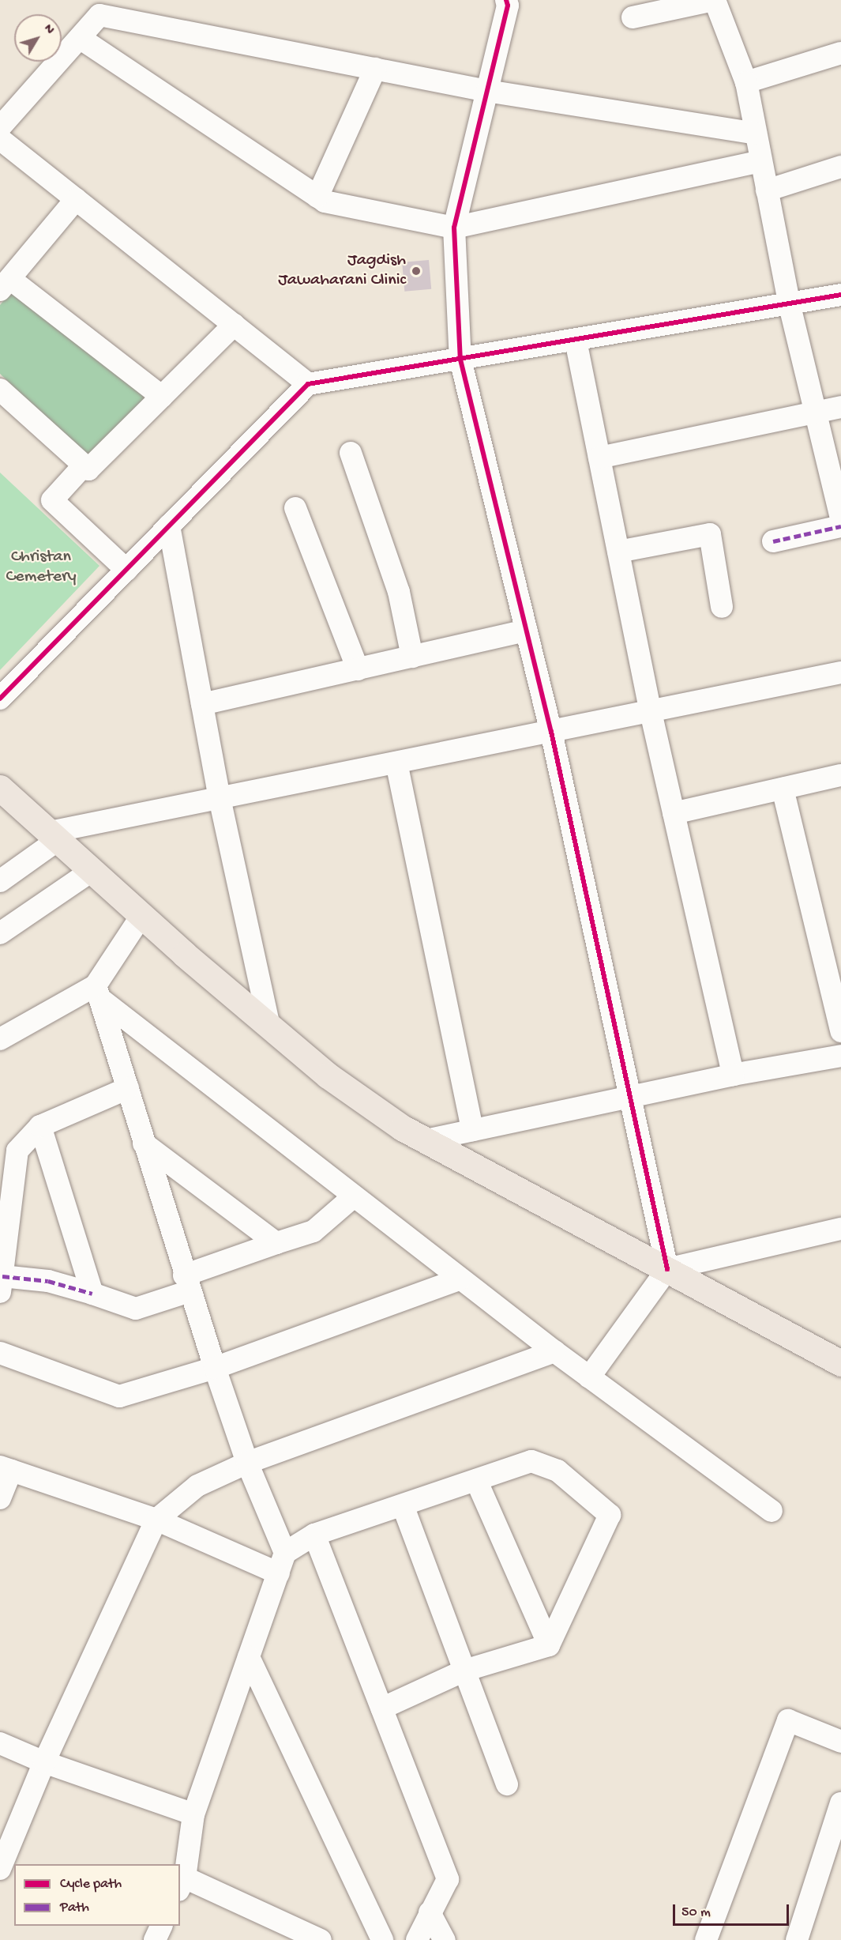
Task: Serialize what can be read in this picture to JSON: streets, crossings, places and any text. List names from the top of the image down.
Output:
{
  "parks": ["Christan Cemetery"],
  "places": ["Jagdish Jawaharani Clinic"],
  "legend": ["Cycle path", "Path"],
  "scale_bar": "50 m",
  "north": "top right"
}
